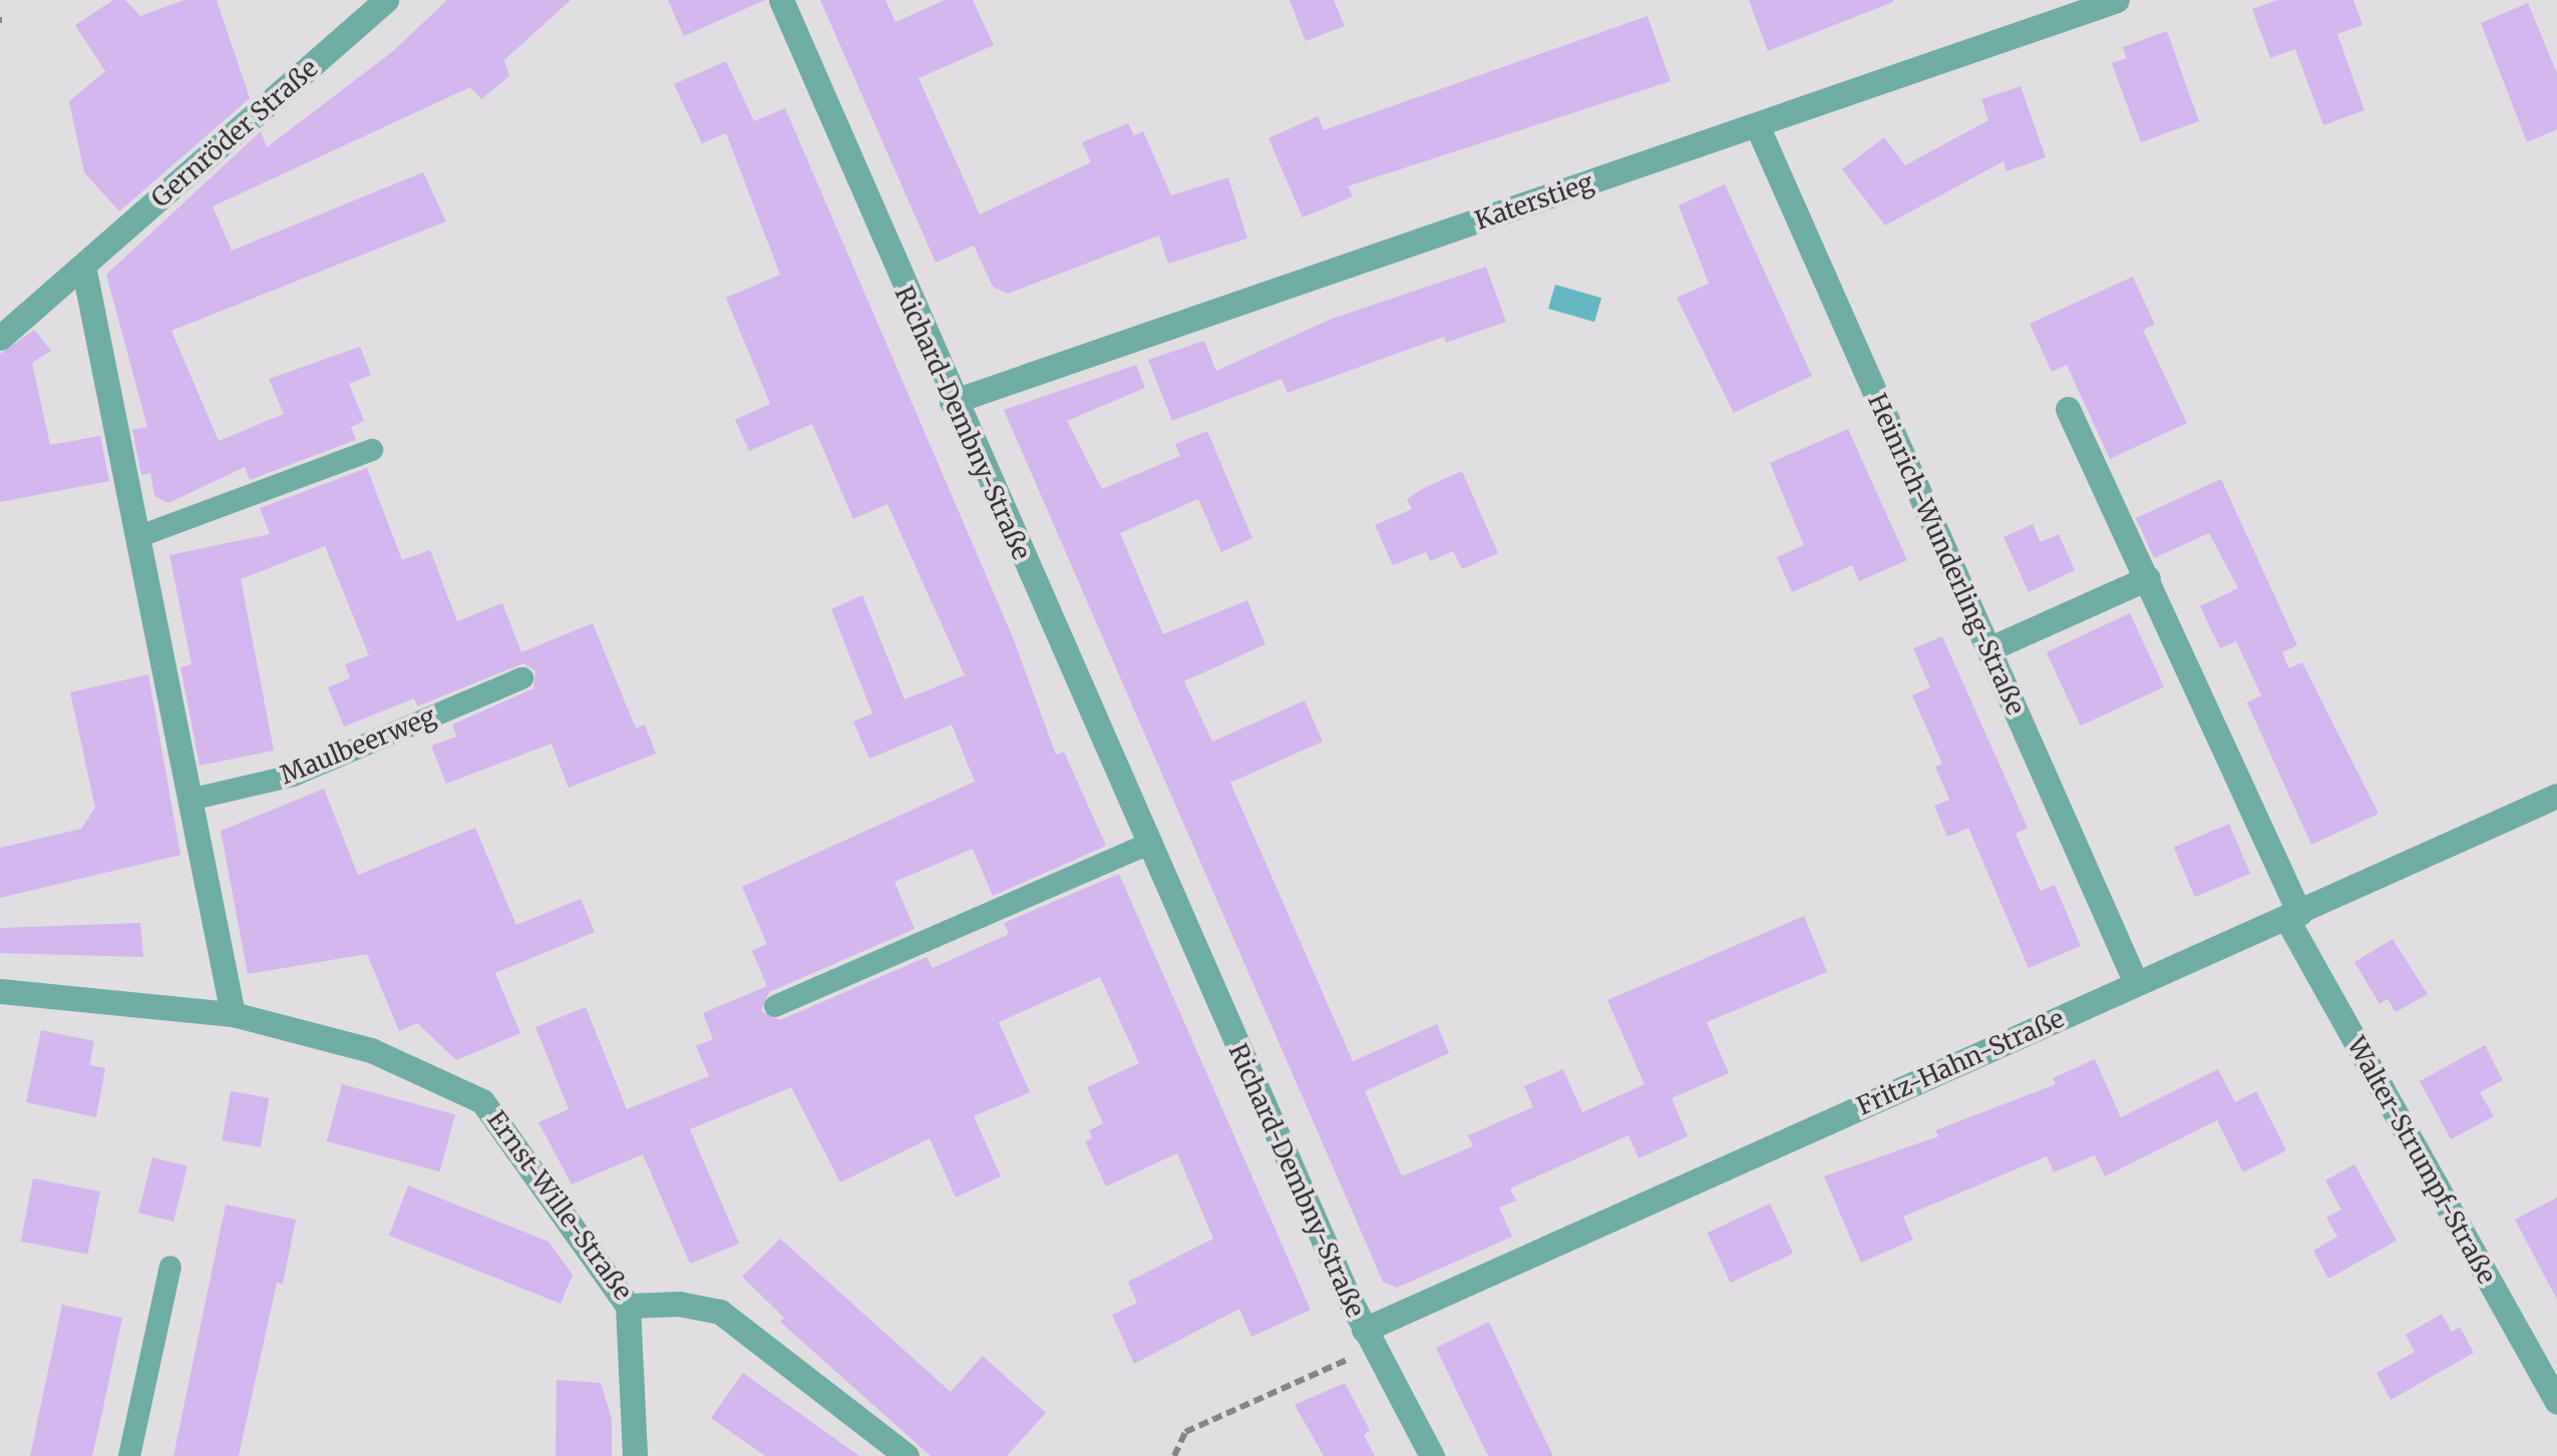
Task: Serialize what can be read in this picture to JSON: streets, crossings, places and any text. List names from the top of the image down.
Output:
{
  "streets": {
    "street": [
      "Gernröder Straße",
      "Katerstieg",
      "Richard-Dembny-Straße",
      "Heinrich-Wunderling-Straße",
      "Fritz-Hahn-Straße",
      "Walter-Strumpf-Straße",
      "Ernst-Wille-Straße"
    ],
    "lane": ["Maulbeerweg"]
  },
  "crossings": [
    ["Katerstieg", "Richard-Dembny-Straße"],
    ["Katerstieg", "Heinrich-Wunderling-Straße"],
    ["Richard-Dembny-Straße", "Fritz-Hahn-Straße"],
    ["Heinrich-Wunderling-Straße", "Fritz-Hahn-Straße"],
    ["Fritz-Hahn-Straße", "Walter-Strumpf-Straße"]
  ]
}
